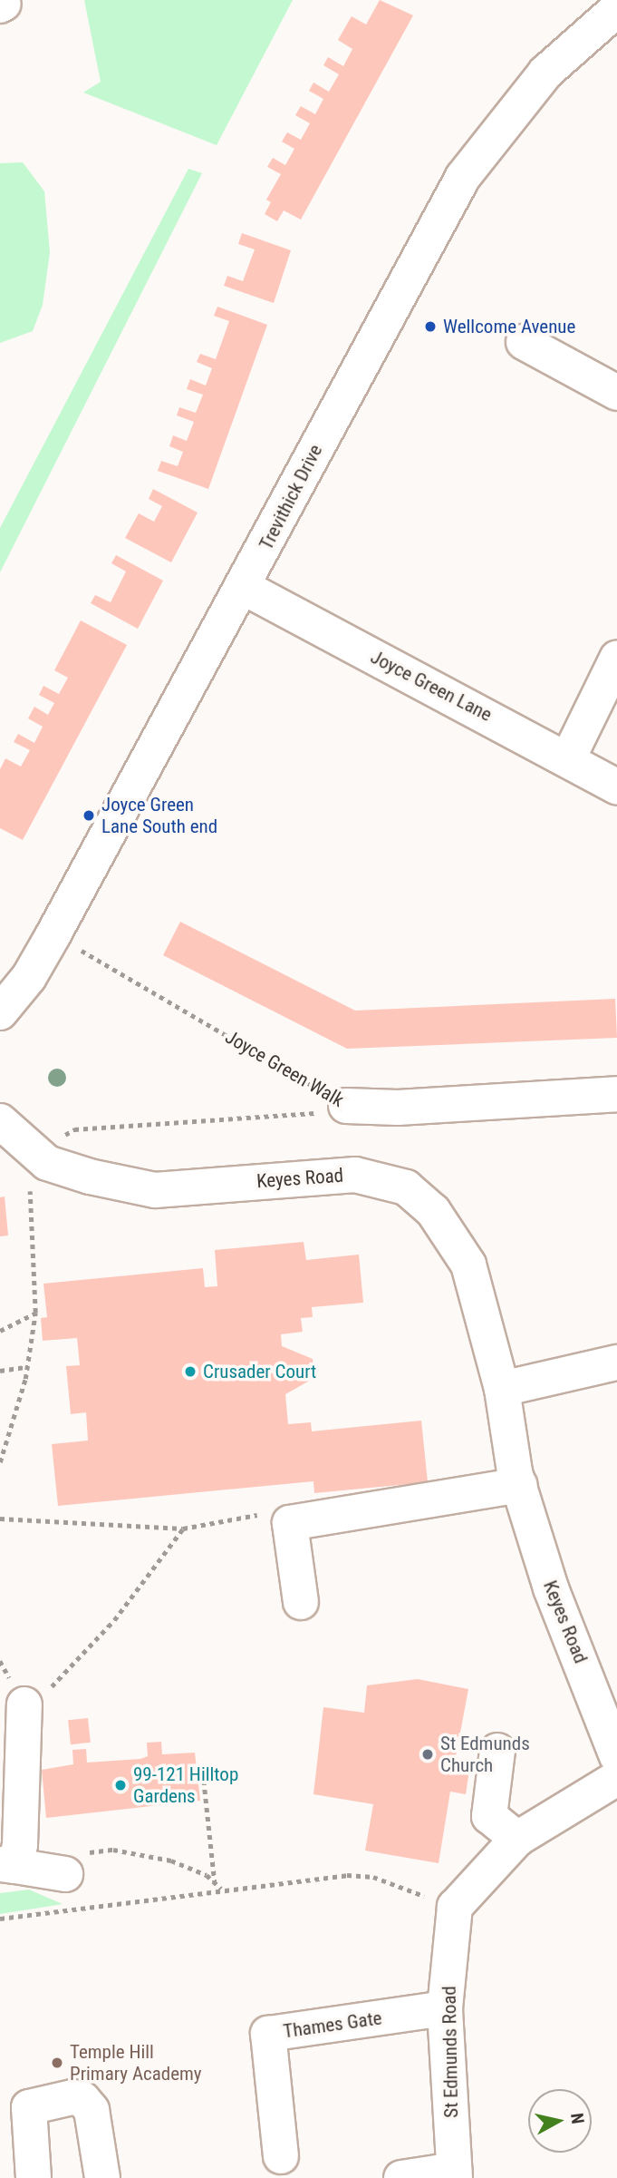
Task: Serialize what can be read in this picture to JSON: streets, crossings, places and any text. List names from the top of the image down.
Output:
{
  "streets": {
    "street": [
      "Trevithick Drive",
      "Joyce Green Lane",
      "Joyce Green Walk",
      "Keyes Road",
      "Thames Gate",
      "St Edmunds Road"
    ]
  },
  "crossings": [
    ["Trevithick Drive", "Joyce Green Lane"],
    ["Trevithick Drive", "Joyce Green Walk"],
    ["Thames Gate", "St Edmunds Road"]
  ],
  "places": [
    "Wellcome Avenue",
    "Joyce Green Lane South end",
    "Crusader Court",
    "St Edmunds Church",
    "99-121 Hilltop Gardens",
    "Temple Hill Primary Academy"
  ],
  "north": "right"
}
